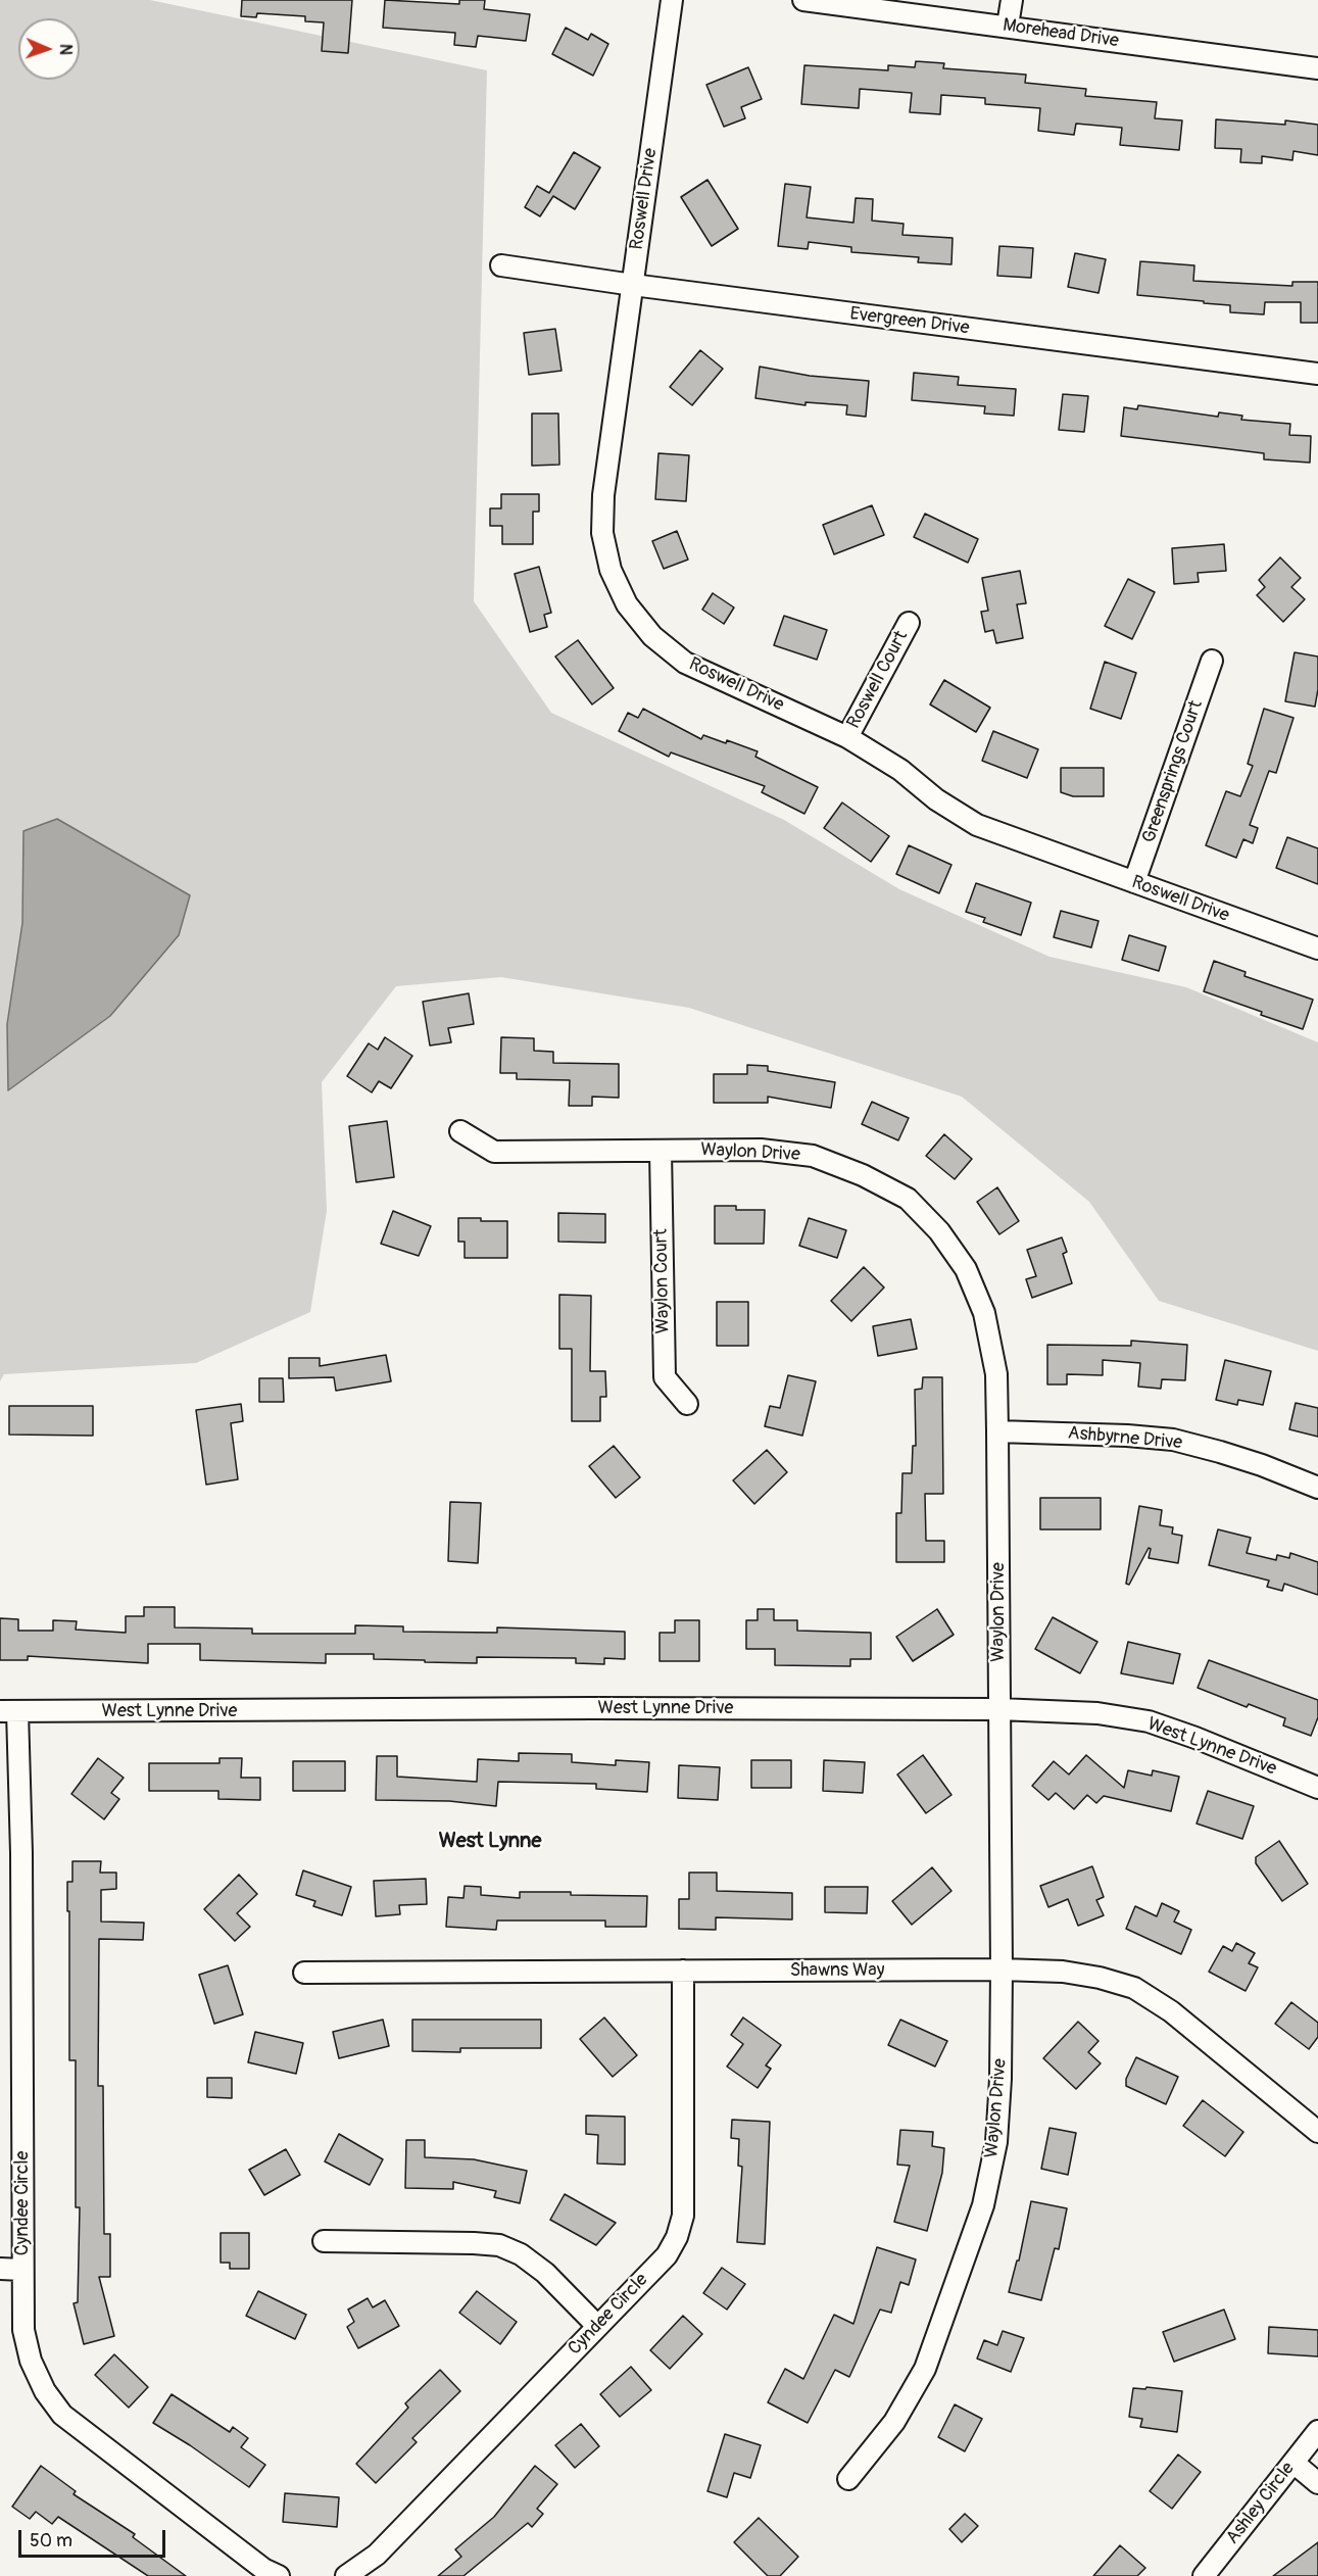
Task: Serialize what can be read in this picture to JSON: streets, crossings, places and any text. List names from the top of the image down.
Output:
{
  "streets": {
    "street": [
      "Morehead Drive",
      "Roswell Drive",
      "Evergreen Drive",
      "Roswell Court",
      "Greensprings Court",
      "Waylon Drive",
      "Waylon Court",
      "Ashbyrne Drive",
      "West Lynne Drive",
      "Shawns Way",
      "Cyndee Circle",
      "Ashley Circle"
    ]
  },
  "crossings": [
    ["Roswell Drive", "Evergreen Drive"],
    ["Roswell Drive", "Roswell Court"],
    ["Roswell Drive", "Greensprings Court"],
    ["Waylon Drive", "Waylon Court"],
    ["Waylon Drive", "Ashbyrne Drive"],
    ["Waylon Drive", "West Lynne Drive"],
    ["Waylon Drive", "Shawns Way"],
    ["West Lynne Drive", "Cyndee Circle"],
    ["Shawns Way", "Cyndee Circle"]
  ],
  "districts": ["West Lynne"],
  "scale_bar": "50 m",
  "north": "right"
}
